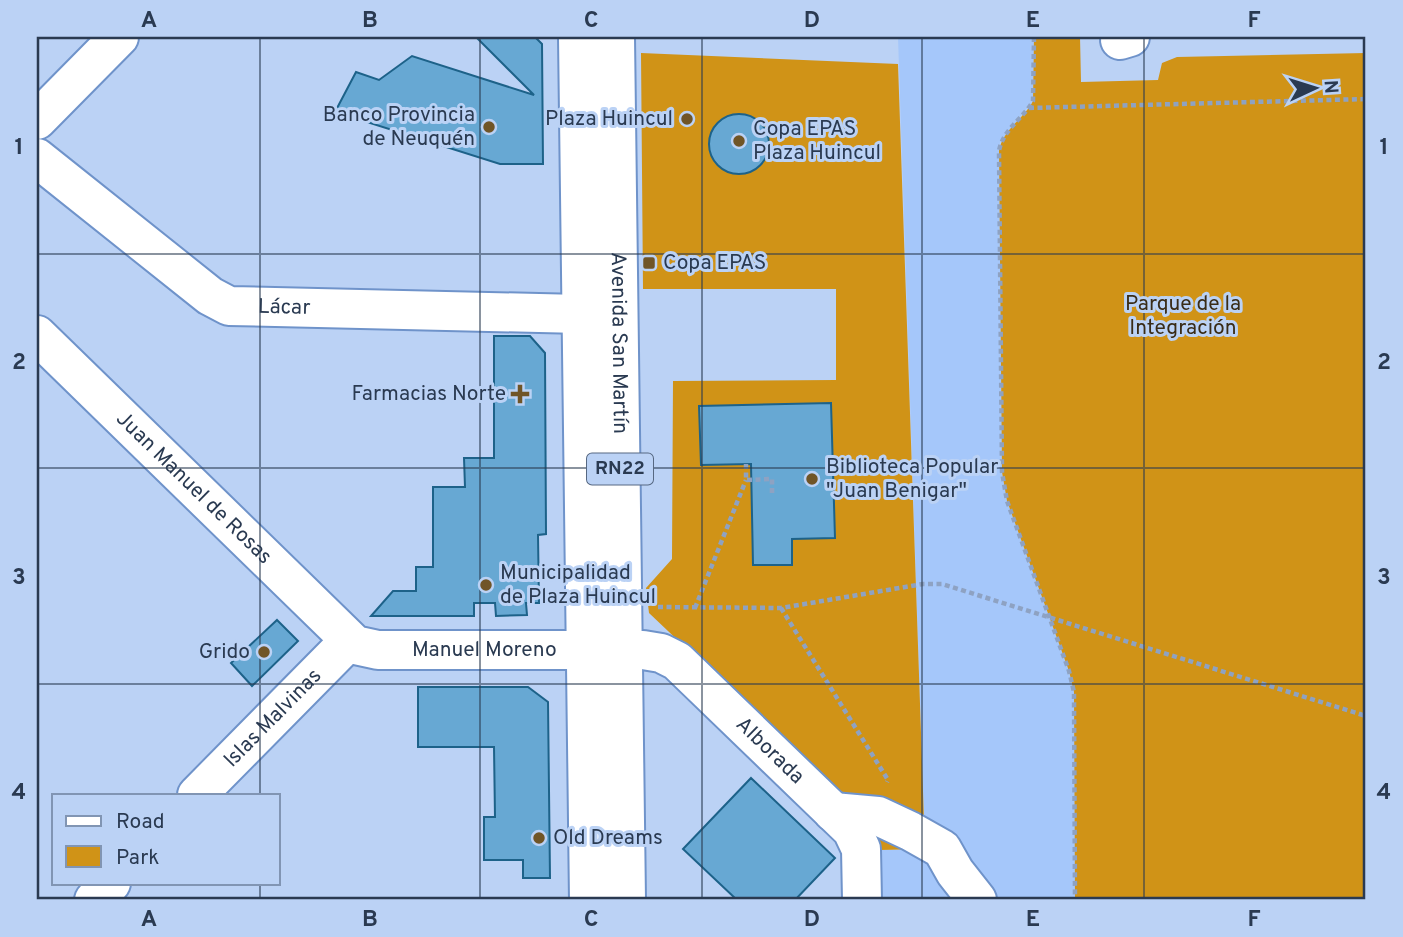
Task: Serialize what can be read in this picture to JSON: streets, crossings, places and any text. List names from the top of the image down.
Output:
{
  "streets": {
    "main road": [
      "Lácar",
      "Avenida San Martín",
      "RN22",
      "Juan Manuel de Rosas",
      "Manuel Moreno",
      "Islas Malvinas",
      "Alborada"
    ]
  },
  "crossings": [
    ["Lácar", "Avenida San Martín"],
    ["Avenida San Martín", "Manuel Moreno"],
    ["Avenida San Martín", "Alborada"],
    ["Juan Manuel de Rosas", "Manuel Moreno"],
    ["Juan Manuel de Rosas", "Islas Malvinas"],
    ["Manuel Moreno", "Islas Malvinas"],
    ["Manuel Moreno", "Alborada"]
  ],
  "parks": ["Parque de la Integración"],
  "places": {
    "other": [
      "Plaza Huincul",
      "Banco Provincia de Neuquén",
      "Copa EPAS Plaza Huincul",
      "Biblioteca Popular \"Juan Benigar\"",
      "Municipalidad de Plaza Huincul",
      "Grido",
      "Old Dreams"
    ],
    "transit": ["Copa EPAS"],
    "health": ["Farmacias Norte"]
  },
  "legend": ["Road", "Park"],
  "north": "right",
  "grid": {
    "columns": [
      "A",
      "B",
      "C",
      "D",
      "E",
      "F"
    ],
    "rows": [
      "1",
      "2",
      "3",
      "4"
    ]
  }
}
